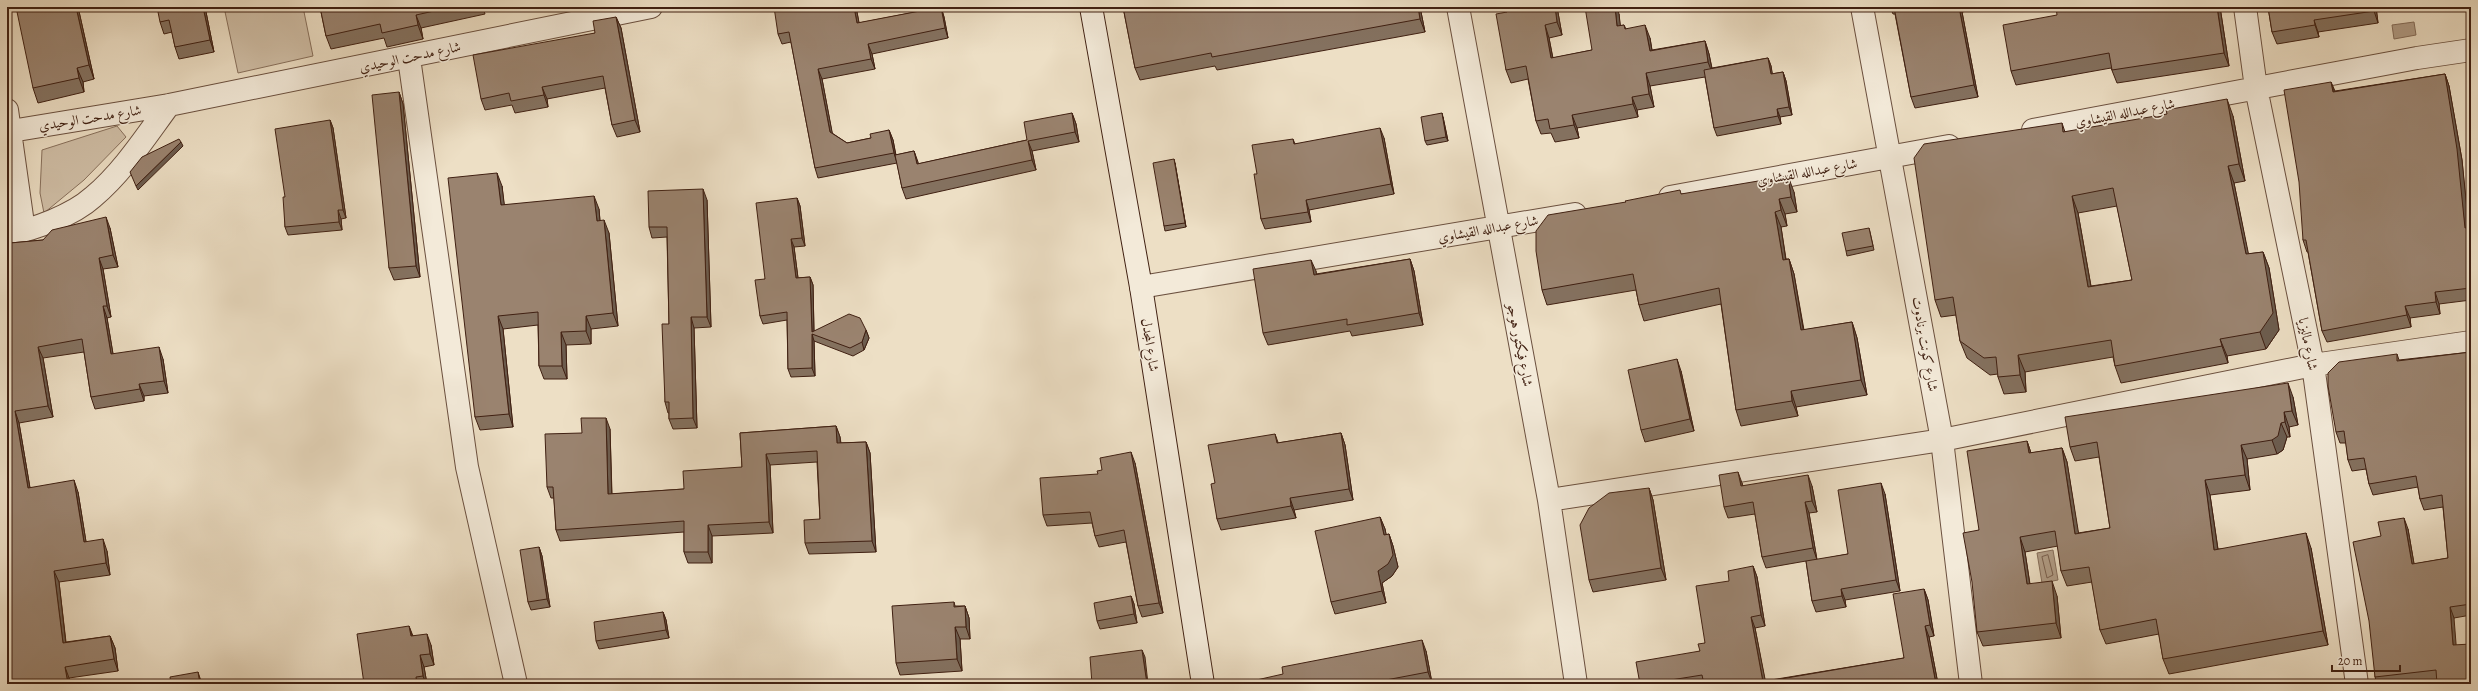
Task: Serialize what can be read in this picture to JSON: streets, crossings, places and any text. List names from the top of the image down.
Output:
{
  "streets": {
    "street": [
      "شارع مدحت الوحيدي",
      "شارع عبدالله القيشاوي",
      "شارع كونت برنادوت",
      "شارع ماليزيا",
      "شارع المجدل",
      "شارع فيكتور هوجو"
    ]
  },
  "crossings": [
    ["شارع عبدالله القيشاوي", "شارع كونت برنادوت"],
    ["شارع عبدالله القيشاوي", "شارع ماليزيا"],
    ["شارع عبدالله القيشاوي", "شارع المجدل"],
    ["شارع عبدالله القيشاوي", "شارع فيكتور هوجو"]
  ],
  "scale_bar": "20 m"
}
